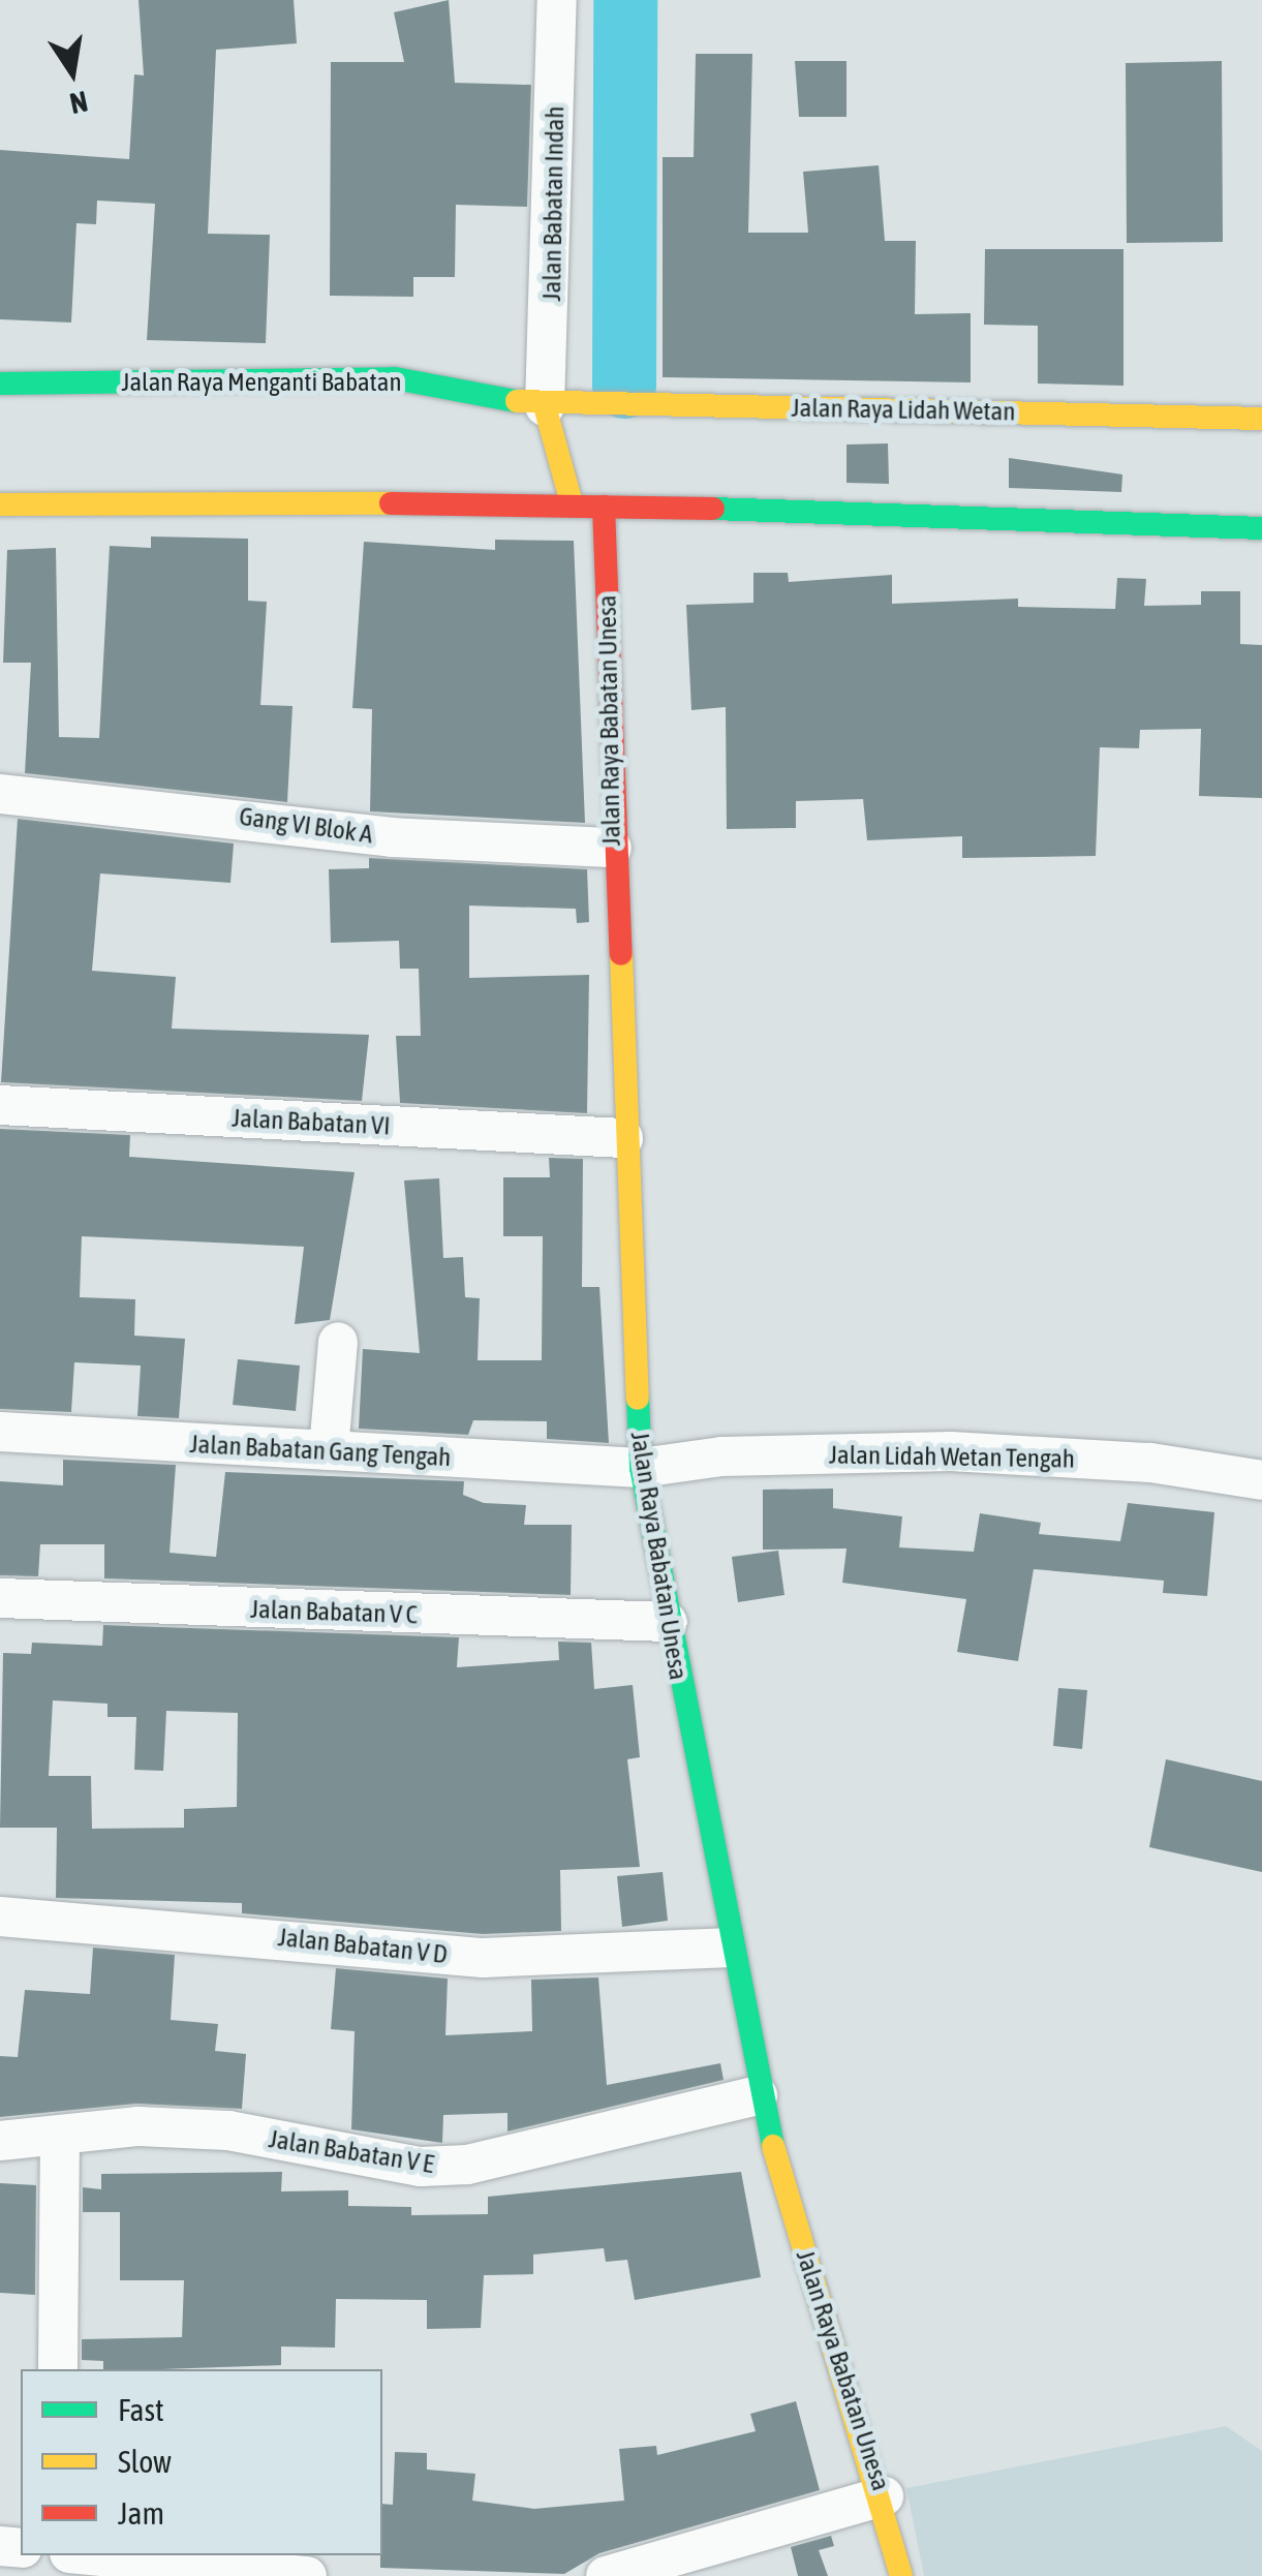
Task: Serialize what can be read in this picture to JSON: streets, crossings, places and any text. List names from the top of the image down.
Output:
{
  "streets": {
    "main road": ["Jalan Raya Menganti Babatan", "Jalan Raya Lidah Wetan", "Jalan Raya Babatan Unesa"],
    "street": [
      "Jalan Babatan Indah",
      "Gang VI Blok A",
      "Jalan Babatan VI",
      "Jalan Babatan Gang Tengah",
      "Jalan Lidah Wetan Tengah",
      "Jalan Babatan V C",
      "Jalan Babatan V D",
      "Jalan Babatan V E"
    ]
  },
  "crossings": [
    ["Jalan Babatan Indah", "Jalan Raya Menganti Babatan"],
    ["Jalan Babatan Indah", "Jalan Raya Lidah Wetan"],
    ["Jalan Raya Menganti Babatan", "Jalan Raya Lidah Wetan"],
    ["Jalan Raya Babatan Unesa", "Gang VI Blok A"],
    ["Jalan Raya Babatan Unesa", "Jalan Babatan VI"],
    ["Jalan Raya Babatan Unesa", "Jalan Babatan Gang Tengah"],
    ["Jalan Raya Babatan Unesa", "Jalan Lidah Wetan Tengah"],
    ["Jalan Raya Babatan Unesa", "Jalan Babatan V C"],
    ["Jalan Raya Babatan Unesa", "Jalan Babatan V D"],
    ["Jalan Raya Babatan Unesa", "Jalan Babatan V E"],
    ["Jalan Babatan Gang Tengah", "Jalan Lidah Wetan Tengah"]
  ],
  "legend": ["Fast", "Slow", "Jam"],
  "north": "bottom"
}
